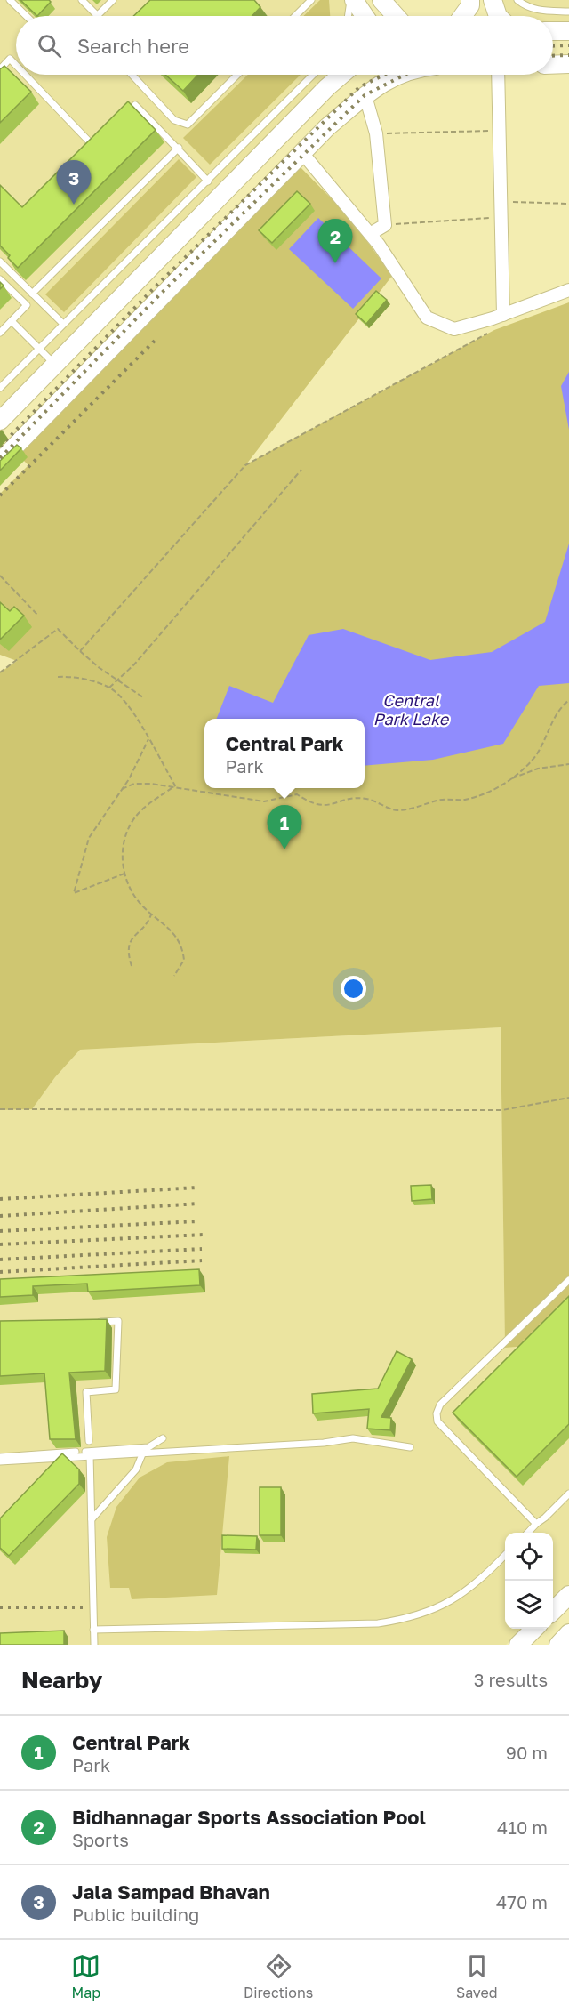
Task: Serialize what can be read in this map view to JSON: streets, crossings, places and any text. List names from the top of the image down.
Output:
{
  "water": ["Central Park Lake"],
  "page": {
    "search": "Search here",
    "pins": ["3", "2", "1"],
    "popup": ["Central Park", "Park"],
    "heading": ["Nearby", "3 results"],
    "list": [
      {
        "mark": "1",
        "name": "Central Park",
        "note": "Park",
        "value": "90 m"
      },
      {
        "mark": "2",
        "name": "Bidhannagar Sports Association Pool",
        "note": "Sports",
        "value": "410 m"
      },
      {
        "mark": "3",
        "name": "Jala Sampad Bhavan",
        "note": "Public building",
        "value": "470 m"
      }
    ],
    "nav": ["Map", "Directions", "Saved"]
  }
}
